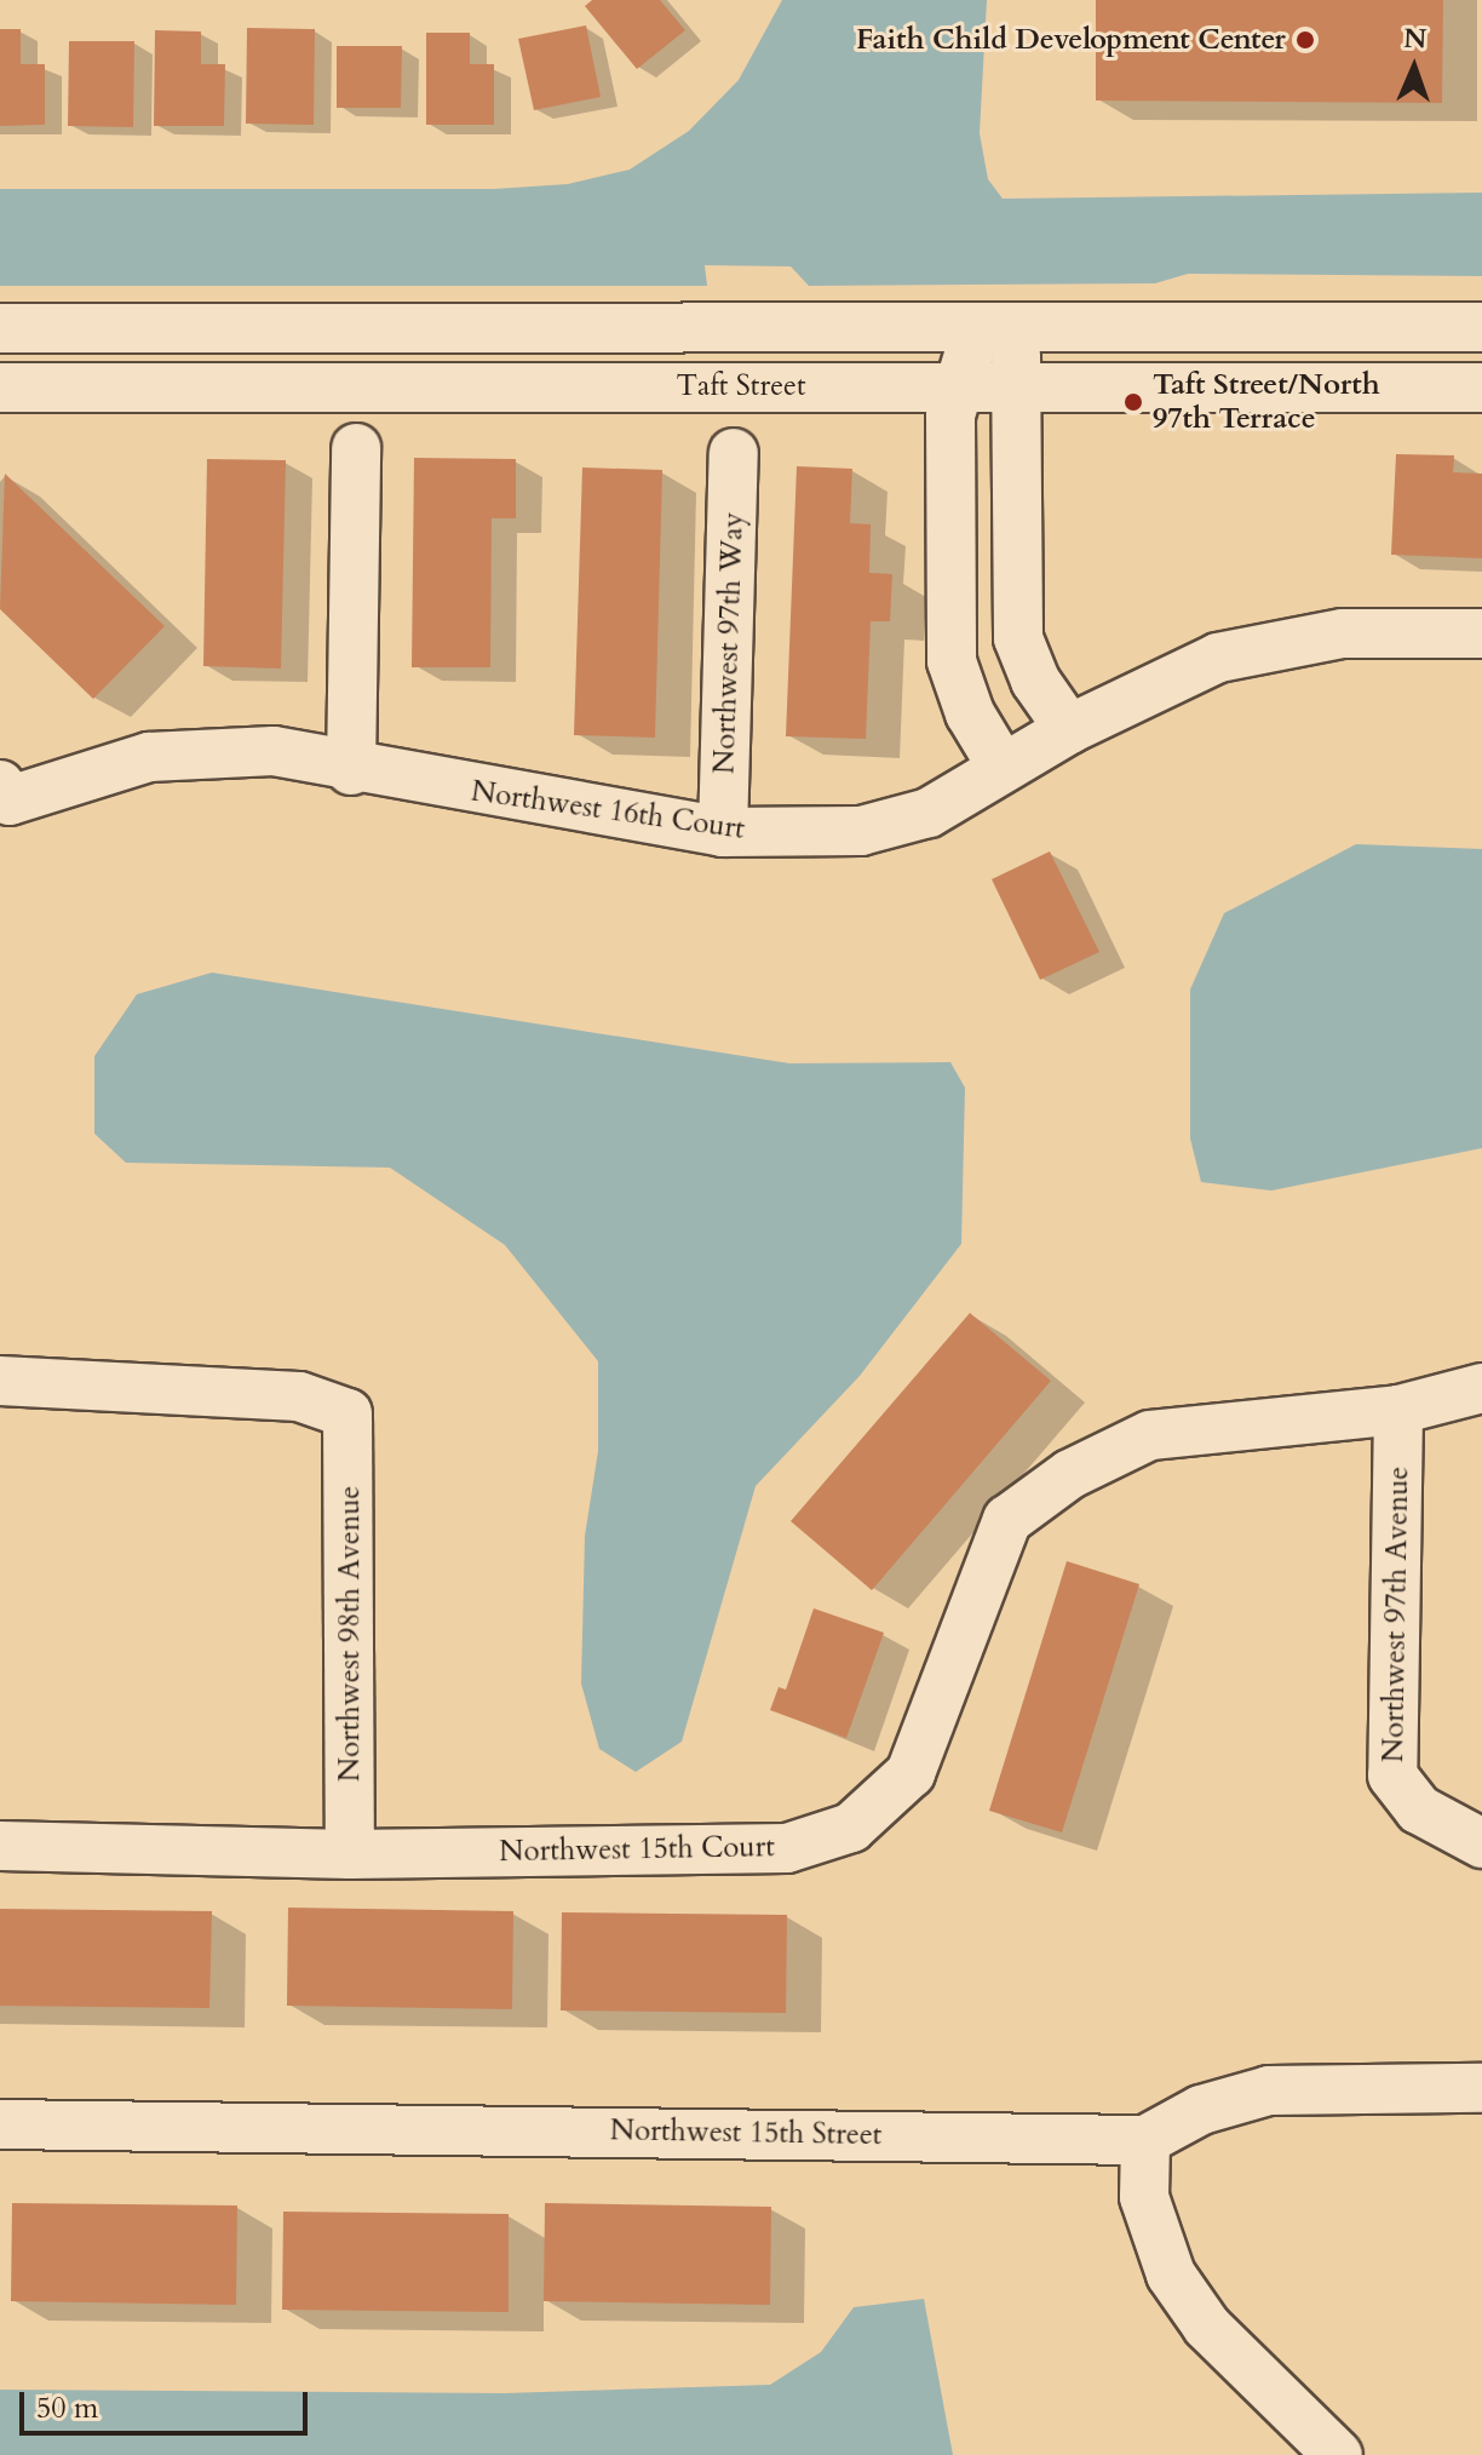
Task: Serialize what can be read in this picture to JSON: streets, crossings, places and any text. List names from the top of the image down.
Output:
{
  "streets": {
    "street": [
      "Taft Street",
      "Northwest 97th Way",
      "Northwest 16th Court",
      "Northwest 97th Avenue",
      "Northwest 98th Avenue",
      "Northwest 15th Court",
      "Northwest 15th Street"
    ]
  },
  "crossings": [
    ["Northwest 97th Way", "Northwest 16th Court"],
    ["Northwest 97th Avenue", "Northwest 15th Court"],
    ["Northwest 98th Avenue", "Northwest 15th Court"]
  ],
  "places": ["Faith Child Development Center", "Taft Street/North 97th Terrace"],
  "scale_bar": "50 m",
  "north": "top"
}
